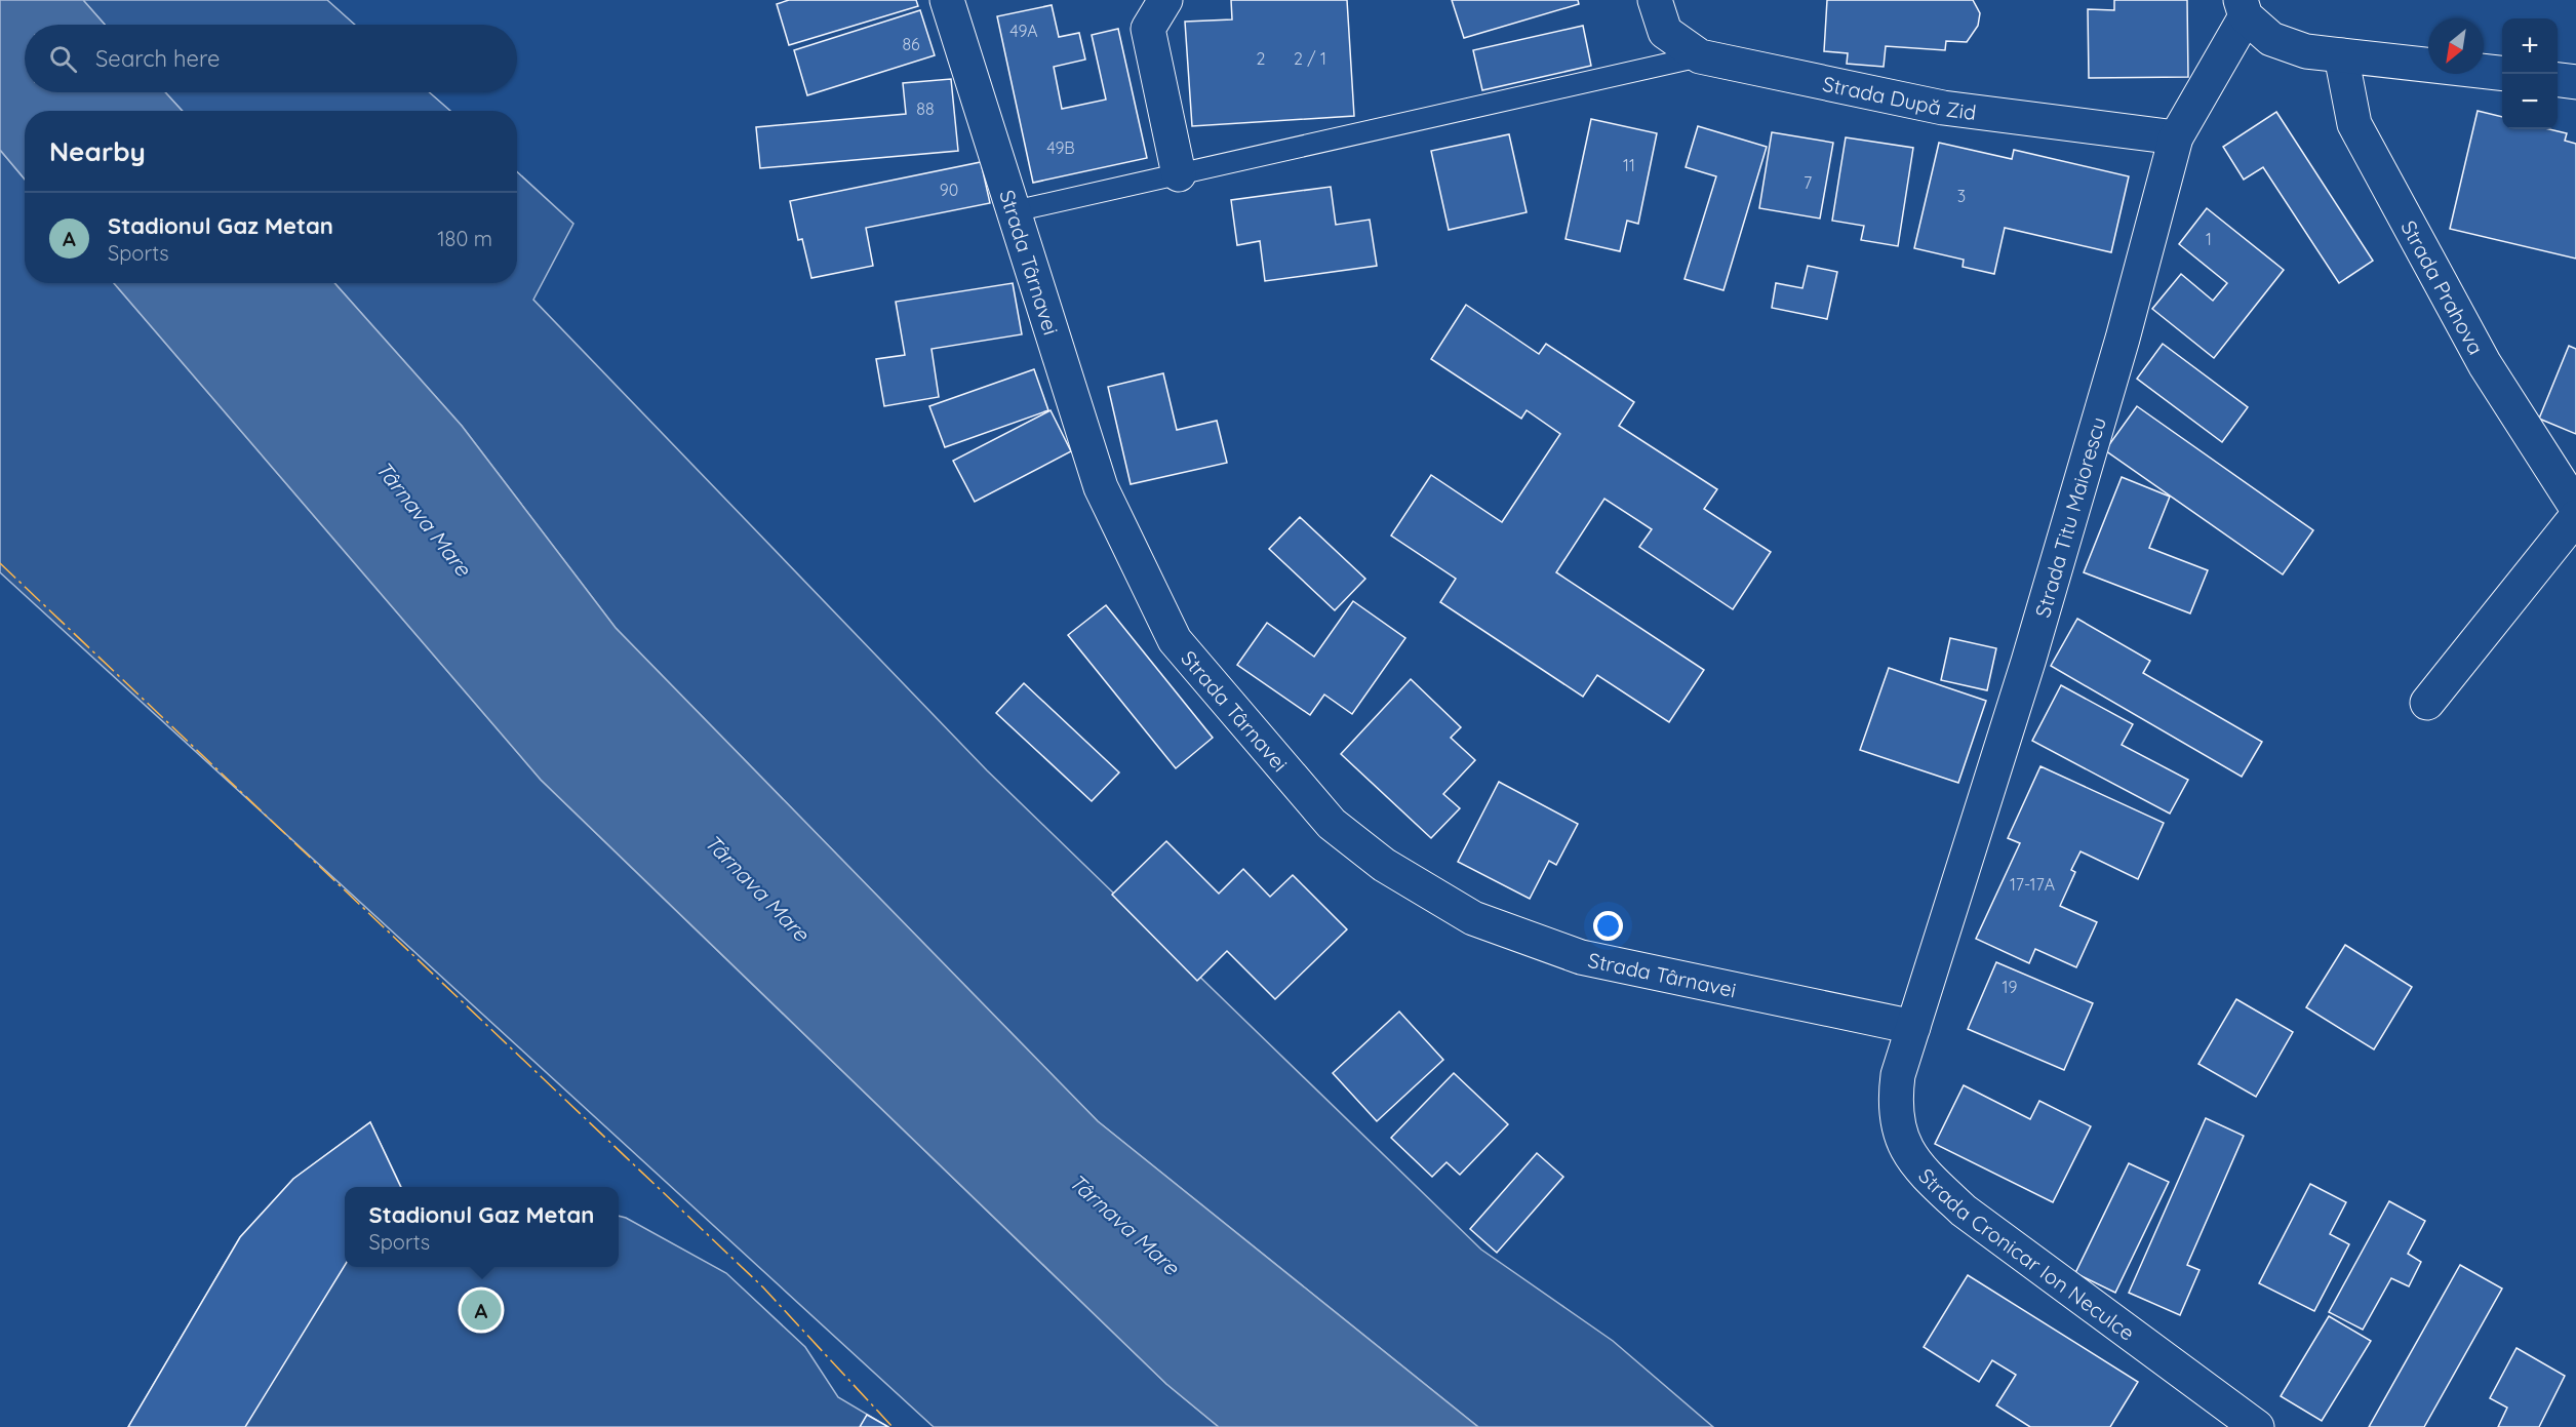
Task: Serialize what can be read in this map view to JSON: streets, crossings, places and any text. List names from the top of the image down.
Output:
{
  "streets": {
    "street": [
      "Strada După Zid",
      "Strada Târnavei",
      "Strada Prahova",
      "Strada Titu Maiorescu",
      "Strada Cronicar Ion Neculce"
    ]
  },
  "crossings": [
    ["Strada După Zid", "Strada Titu Maiorescu"],
    ["Strada Târnavei", "Strada Titu Maiorescu"],
    ["Strada Târnavei", "Strada Cronicar Ion Neculce"],
    ["Strada Titu Maiorescu", "Strada Cronicar Ion Neculce"]
  ],
  "water": ["Târnava Mare"],
  "house_numbers": [
    "49A",
    "86",
    "2",
    "2 / 1",
    "88",
    "49B",
    "11",
    "7",
    "90",
    "3",
    "1",
    "17-17A",
    "19"
  ],
  "north": "bottom left",
  "page": {
    "map_buttons": ["+", "−"],
    "search": "Search here",
    "heading": "Nearby",
    "list": [
      {
        "mark": "A",
        "name": "Stadionul Gaz Metan",
        "note": "Sports",
        "value": "180 m"
      }
    ],
    "popup": ["Stadionul Gaz Metan", "Sports"],
    "pins": "A"
  }
}
